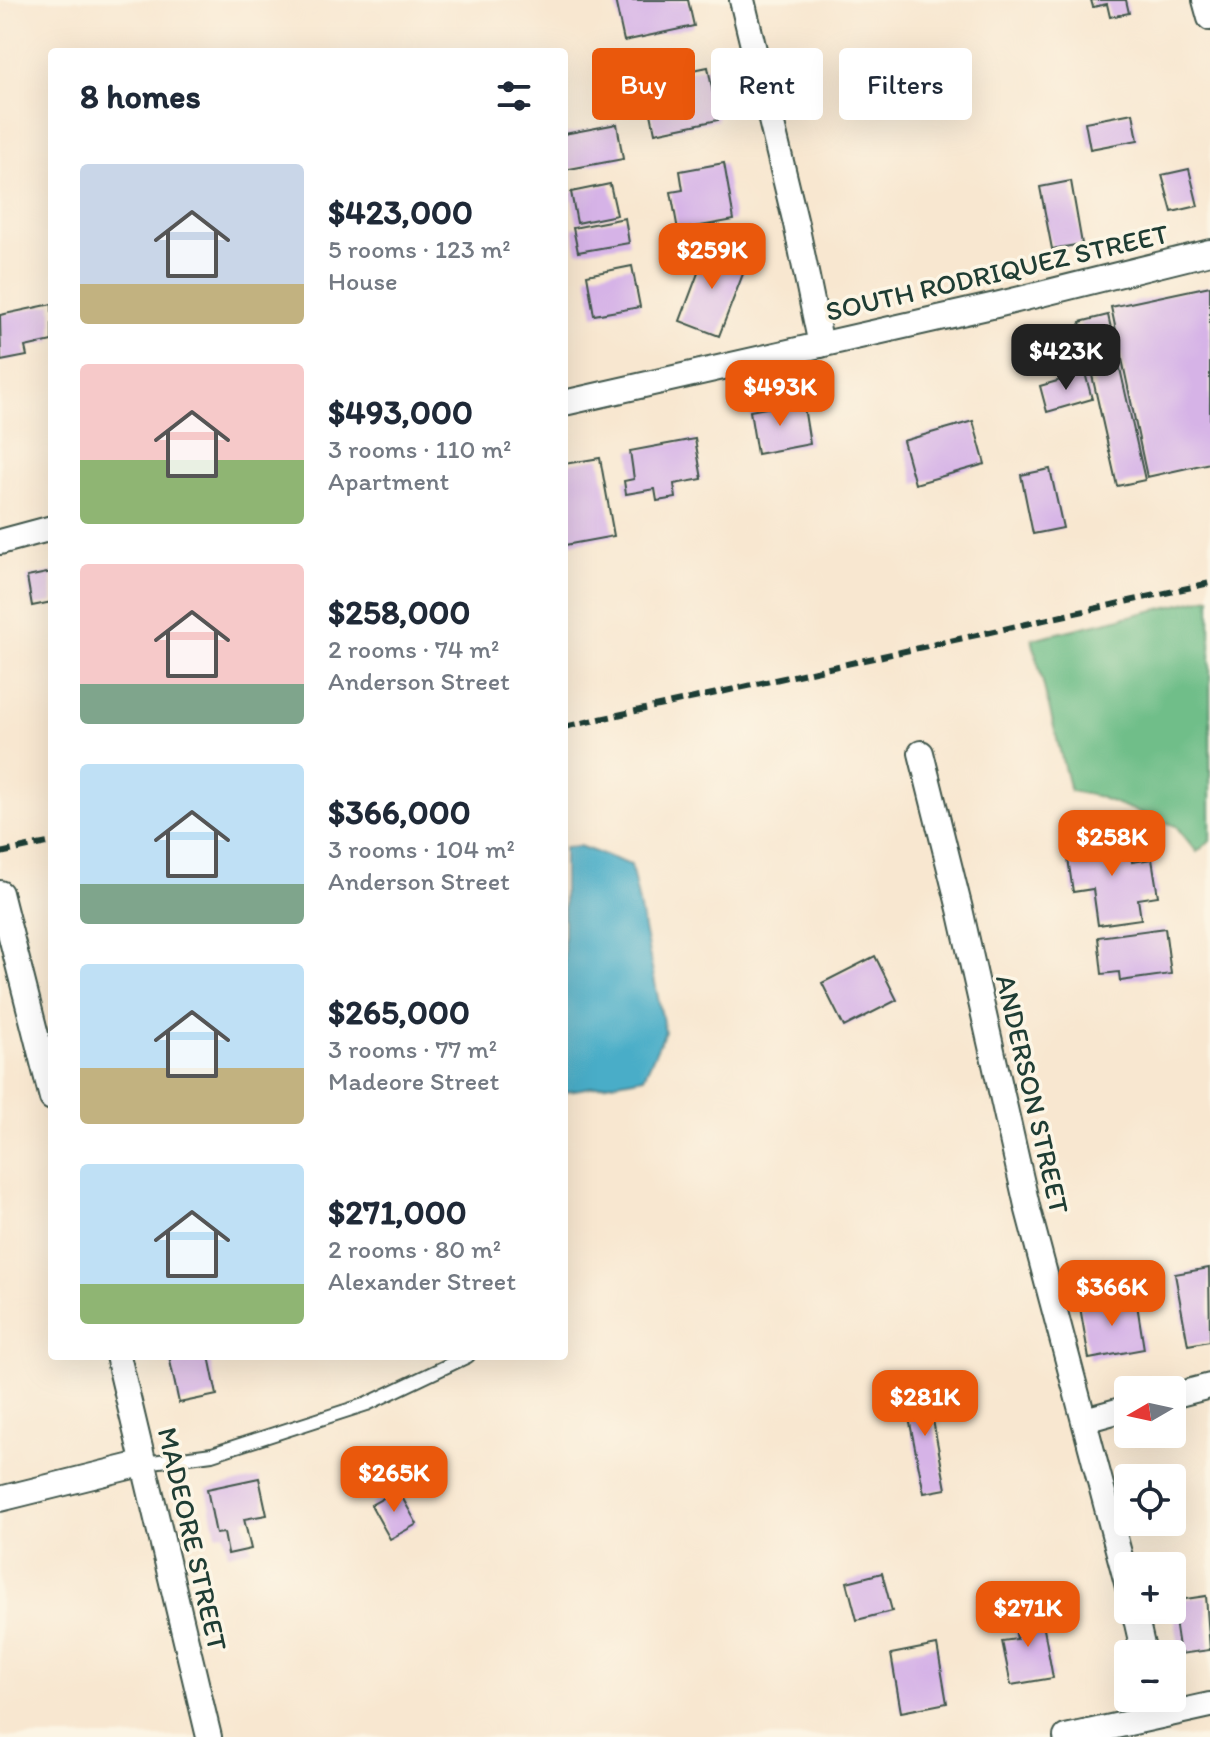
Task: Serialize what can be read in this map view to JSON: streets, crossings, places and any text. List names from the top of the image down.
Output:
{
  "streets": {
    "street": ["SOUTH RODRIQUEZ STREET", "ANDERSON STREET", "MADEORE STREET"]
  },
  "north": "left",
  "page": {
    "chip": ["Buy", "Rent", "Filters"],
    "heading": "8 homes",
    "list": [
      {
        "name": "$423,000",
        "note": "5 rooms · 123 m² · House"
      },
      {
        "name": "$493,000",
        "note": "3 rooms · 110 m² · Apartment"
      },
      {
        "name": "$258,000",
        "note": "2 rooms · 74 m² · Anderson Street"
      },
      {
        "name": "$366,000",
        "note": "3 rooms · 104 m² · Anderson Street"
      },
      {
        "name": "$265,000",
        "note": "3 rooms · 77 m² · Madeore Street"
      },
      {
        "name": "$271,000",
        "note": "2 rooms · 80 m² · Alexander Street"
      }
    ],
    "price": [
      "$259K",
      "$423K",
      "$493K",
      "$258K",
      "$366K",
      "$281K",
      "$265K",
      "$271K"
    ],
    "map_buttons": ["+", "−"]
  }
}
